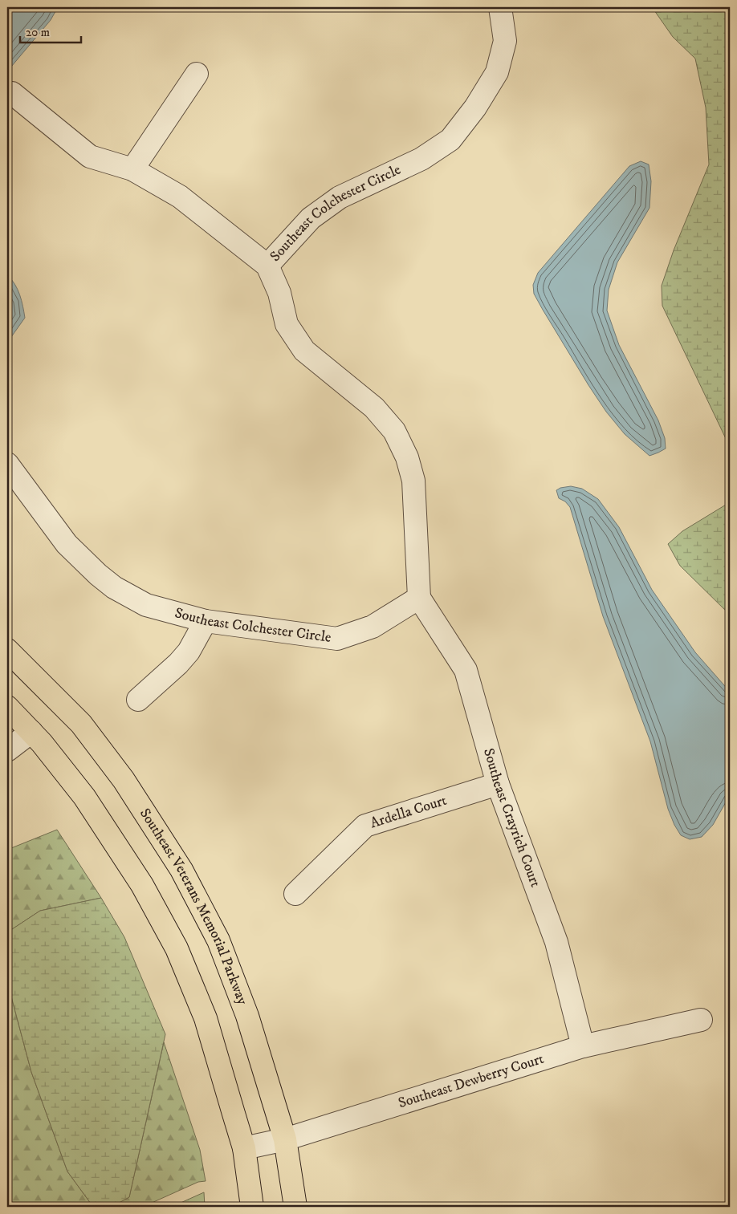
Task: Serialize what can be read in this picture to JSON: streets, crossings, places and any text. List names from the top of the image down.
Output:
{
  "streets": {
    "main road": ["Southeast Veterans Memorial Parkway"],
    "street": [
      "Southeast Colchester Circle",
      "Ardella Court",
      "Southeast Crayrich Court",
      "Southeast Dewberry Court"
    ]
  },
  "crossings": [
    ["Southeast Colchester Circle", "Southeast Crayrich Court"],
    ["Ardella Court", "Southeast Crayrich Court"],
    ["Southeast Crayrich Court", "Southeast Dewberry Court"],
    ["Southeast Veterans Memorial Parkway", "Southeast Dewberry Court"]
  ],
  "scale_bar": "20 m"
}
